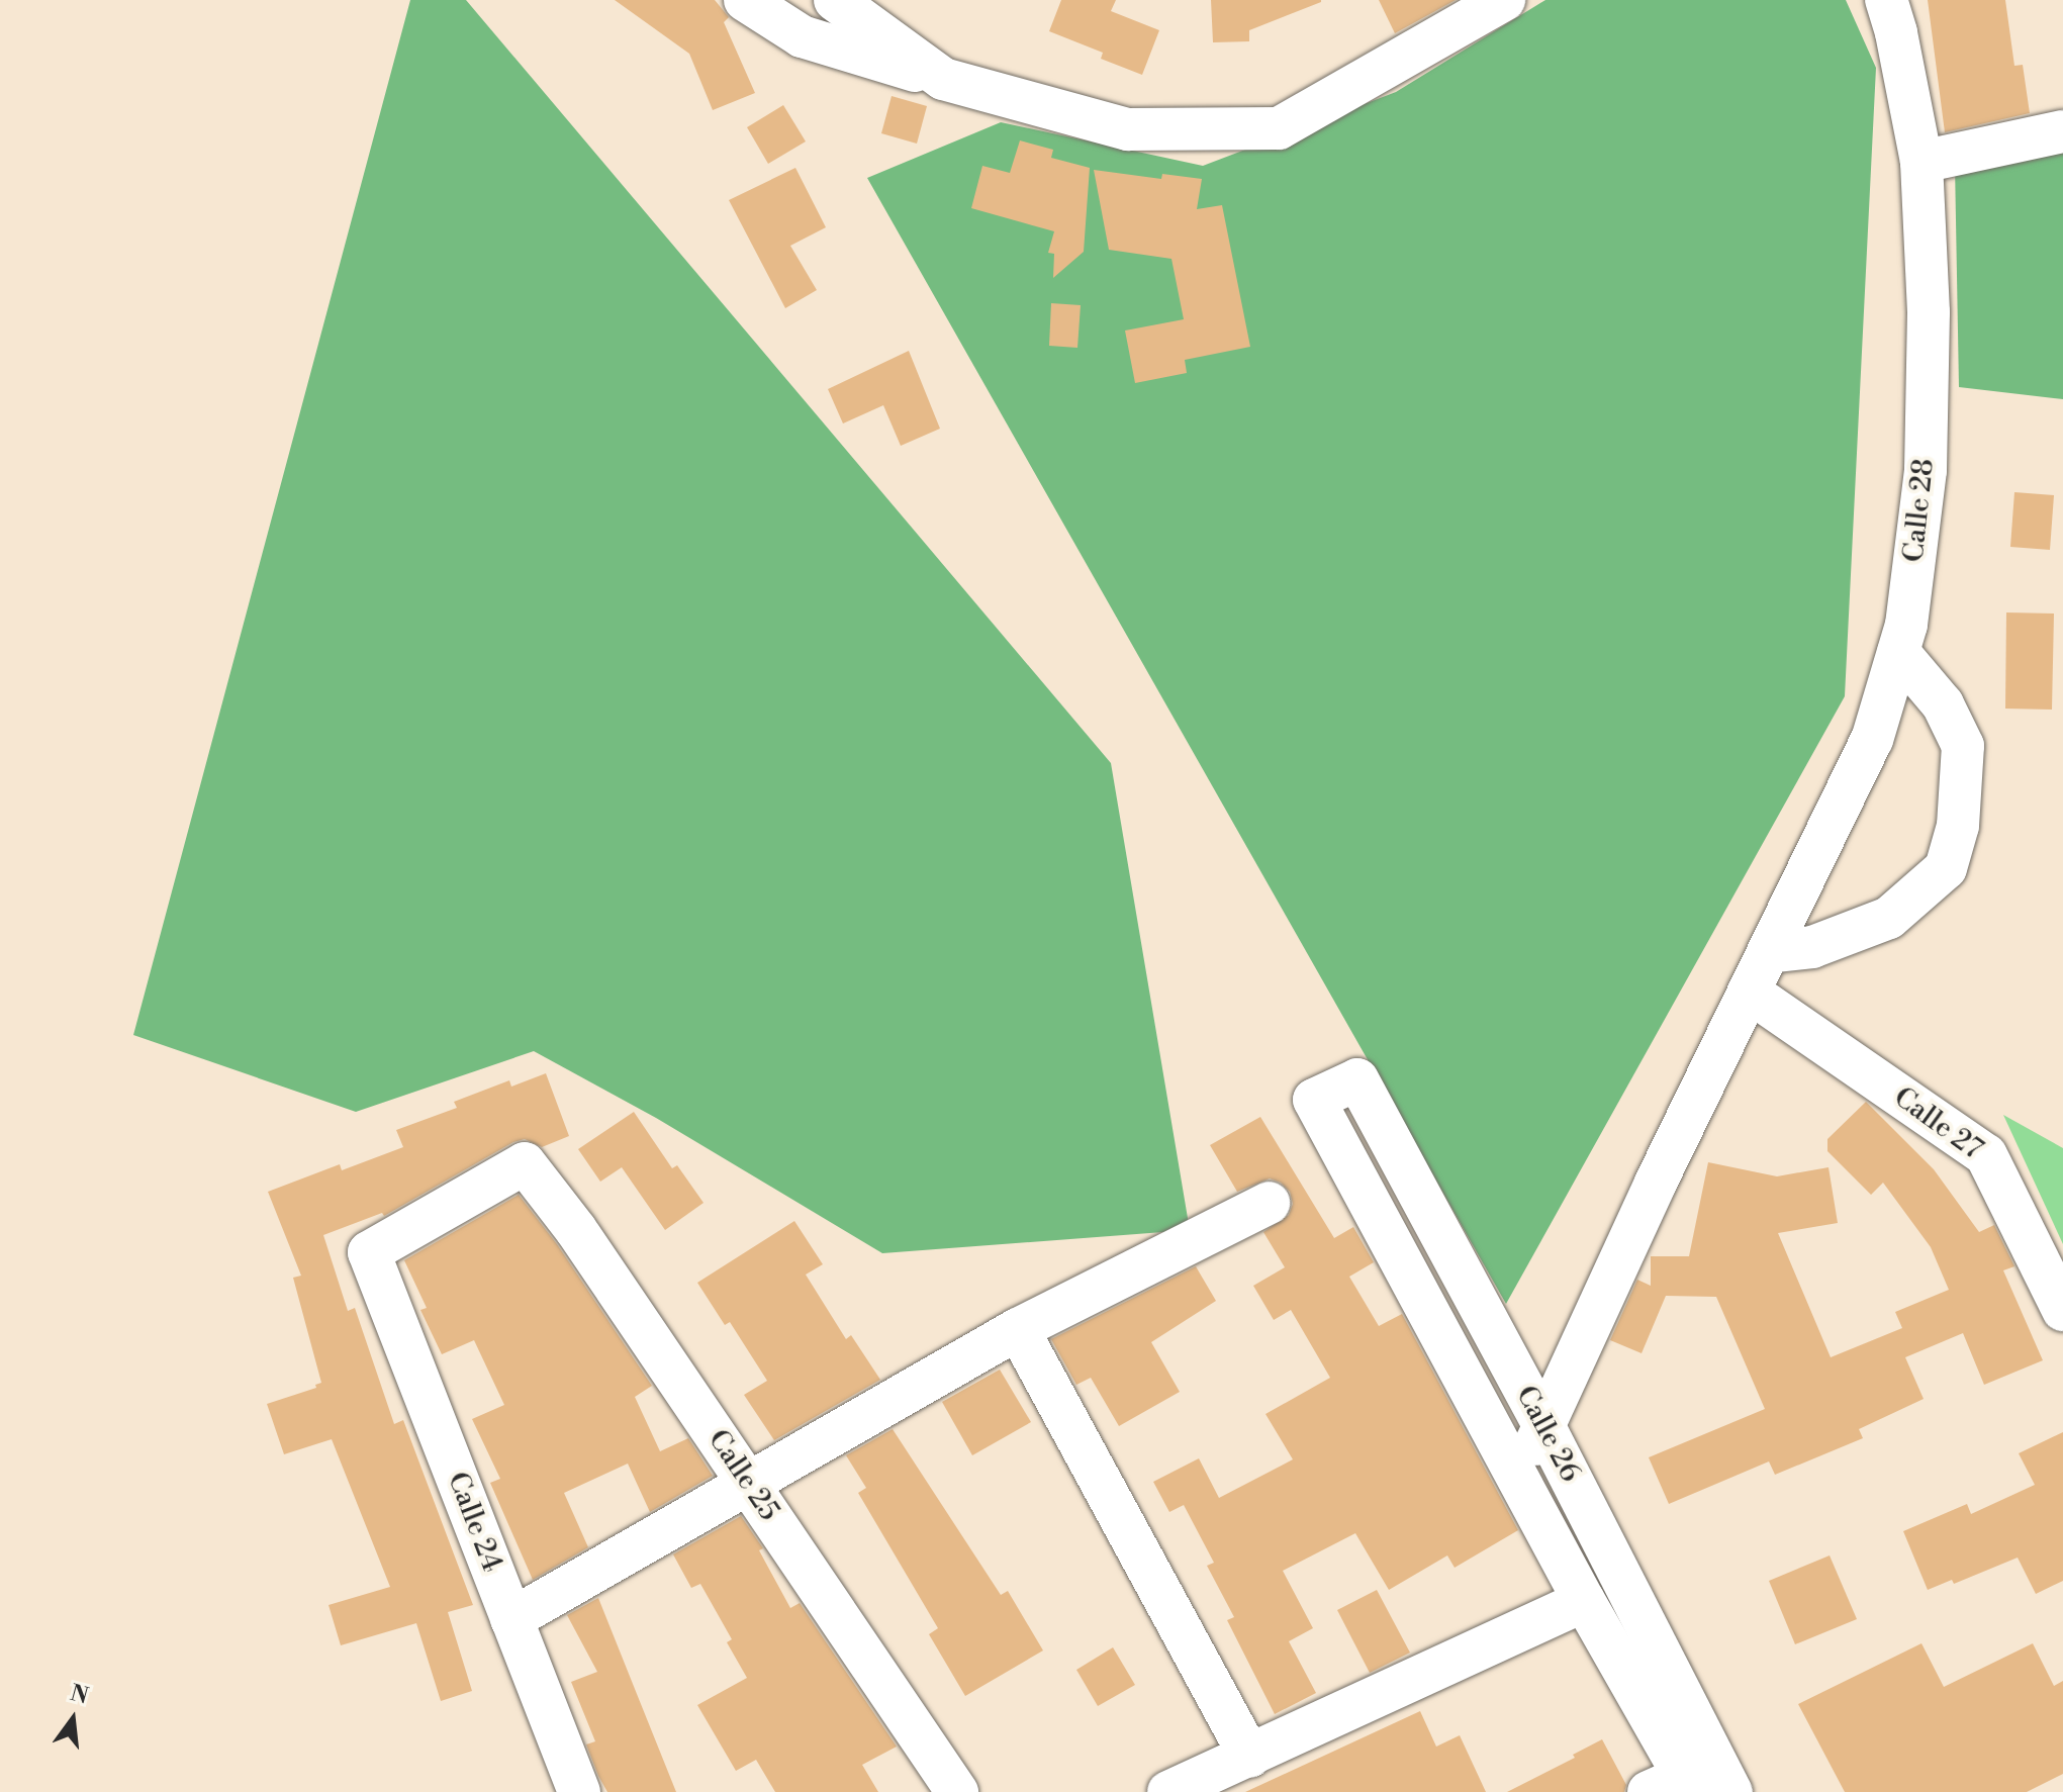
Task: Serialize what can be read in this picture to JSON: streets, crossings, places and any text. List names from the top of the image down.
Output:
{
  "streets": {
    "street": [
      "Calle 28",
      "Calle 27",
      "Calle 26",
      "Calle 25",
      "Calle 24"
    ]
  },
  "crossings": [
    ["Calle 28", "Calle 27"],
    ["Calle 28", "Calle 26"],
    ["Calle 25", "Calle 24"]
  ],
  "north": "top"
}
